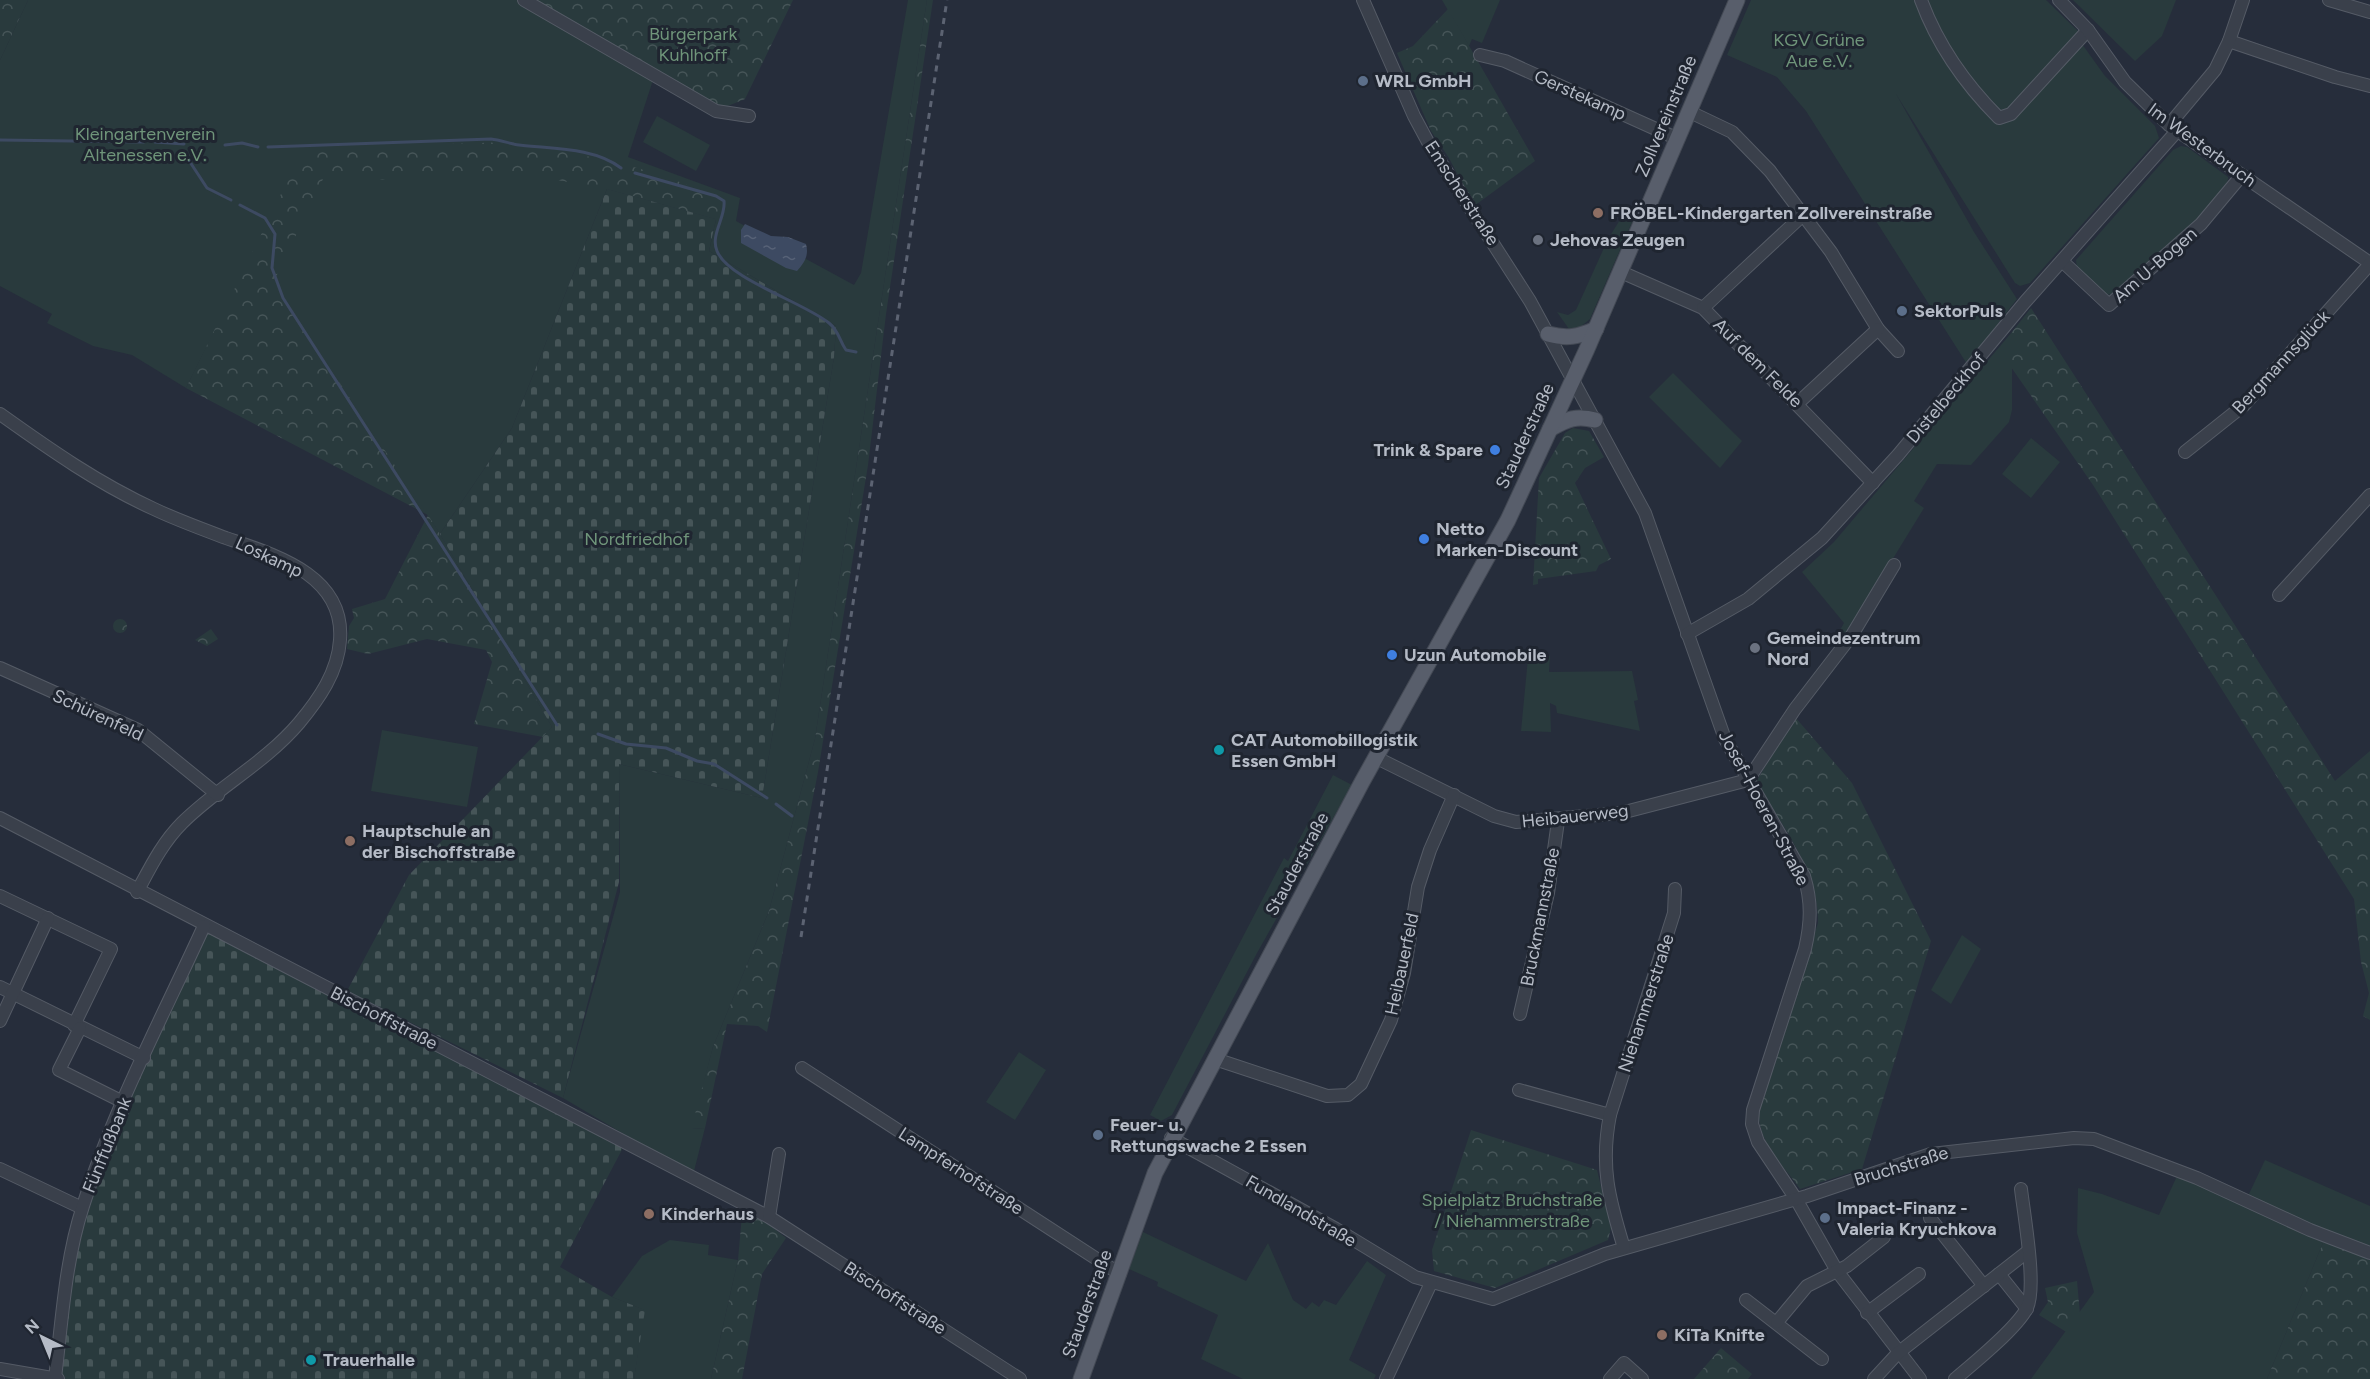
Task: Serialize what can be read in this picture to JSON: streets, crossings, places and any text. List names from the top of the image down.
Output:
{
  "streets": {
    "main road": ["Zollvereinstraße", "Stauderstraße"],
    "street": [
      "Gerstekamp",
      "Im Westerbruch",
      "Emscherstraße",
      "Am U-Bogen",
      "Bergmannsglück",
      "Auf dem Felde",
      "Distelbeckhof",
      "Loskamp",
      "Schürenfeld",
      "Josef-Hoeren-Straße",
      "Heibauerweg",
      "Bruckmannstraße",
      "Heibauerfeld",
      "Niehammerstraße",
      "Bischoffstraße",
      "Fünffußbank",
      "Bruchstraße",
      "Lampferhofstraße",
      "Fundlandstraße"
    ]
  },
  "crossings": [
    ["Gerstekamp", "Zollvereinstraße"],
    ["Zollvereinstraße", "Emscherstraße"],
    ["Zollvereinstraße", "Auf dem Felde"],
    ["Zollvereinstraße", "Stauderstraße"],
    ["Zollvereinstraße", "Josef-Hoeren-Straße"],
    ["Im Westerbruch", "Am U-Bogen"],
    ["Im Westerbruch", "Bergmannsglück"],
    ["Im Westerbruch", "Distelbeckhof"],
    ["Emscherstraße", "Stauderstraße"],
    ["Emscherstraße", "Josef-Hoeren-Straße"],
    ["Am U-Bogen", "Distelbeckhof"],
    ["Auf dem Felde", "Distelbeckhof"],
    ["Distelbeckhof", "Josef-Hoeren-Straße"],
    ["Stauderstraße", "Josef-Hoeren-Straße"],
    ["Stauderstraße", "Heibauerweg"],
    ["Stauderstraße", "Heibauerfeld"],
    ["Stauderstraße", "Lampferhofstraße"],
    ["Stauderstraße", "Fundlandstraße"],
    ["Loskamp", "Schürenfeld"],
    ["Loskamp", "Bischoffstraße"],
    ["Josef-Hoeren-Straße", "Heibauerweg"],
    ["Josef-Hoeren-Straße", "Bruchstraße"],
    ["Heibauerweg", "Bruckmannstraße"],
    ["Heibauerweg", "Heibauerfeld"],
    ["Niehammerstraße", "Bruchstraße"],
    ["Bischoffstraße", "Fünffußbank"],
    ["Bruchstraße", "Fundlandstraße"]
  ],
  "parks": [
    "Bürgerpark Kuhlhoff",
    "KGV Grüne Aue e.V.",
    "Kleingartenverein Altenessen e.V.",
    "Nordfriedhof",
    "Spielplatz Bruchstraße / Niehammerstraße"
  ],
  "places": [
    "WRL GmbH",
    "FRÖBEL-Kindergarten Zollvereinstraße",
    "Jehovas Zeugen",
    "SektorPuls",
    "Trink & Spare",
    "Netto Marken-Discount",
    "Gemeindezentrum Nord",
    "Uzun Automobile",
    "CAT Automobillogistik Essen GmbH",
    "Hauptschule an der Bischoffstraße",
    "Feuer- u. Rettungswache 2 Essen",
    "Kinderhaus",
    "Impact-Finanz - Valeria Kryuchkova",
    "KiTa Knifte",
    "Trauerhalle"
  ],
  "north": "top left"
}
